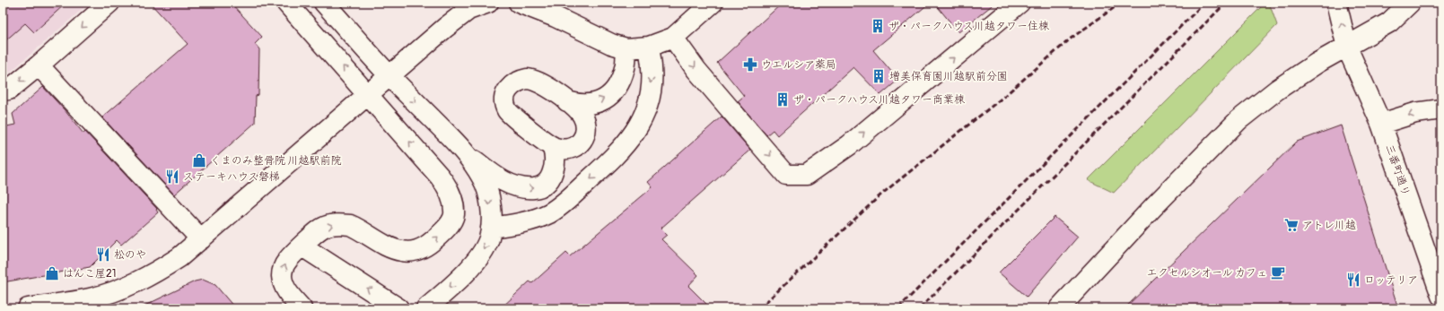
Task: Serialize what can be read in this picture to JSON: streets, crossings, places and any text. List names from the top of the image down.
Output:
{
  "streets": {
    "street": ["三番町通り"]
  },
  "places": {
    "building": ["ザ・パークハウス川越タワー住棟", "増美保育園川越駅前分園", "ザ・パークハウス川越タワー商業棟"],
    "pharmacy": ["ウエルシア薬局"],
    "shop": ["くまのみ整骨院 川越駅前院", "はんこ屋21"],
    "restaurant": ["ステーキハウス磐梯", "松のや", "ロッテリア"],
    "supermarket": ["アトレ川越"],
    "cafe": ["エクセルシオール カフェ"]
  }
}
